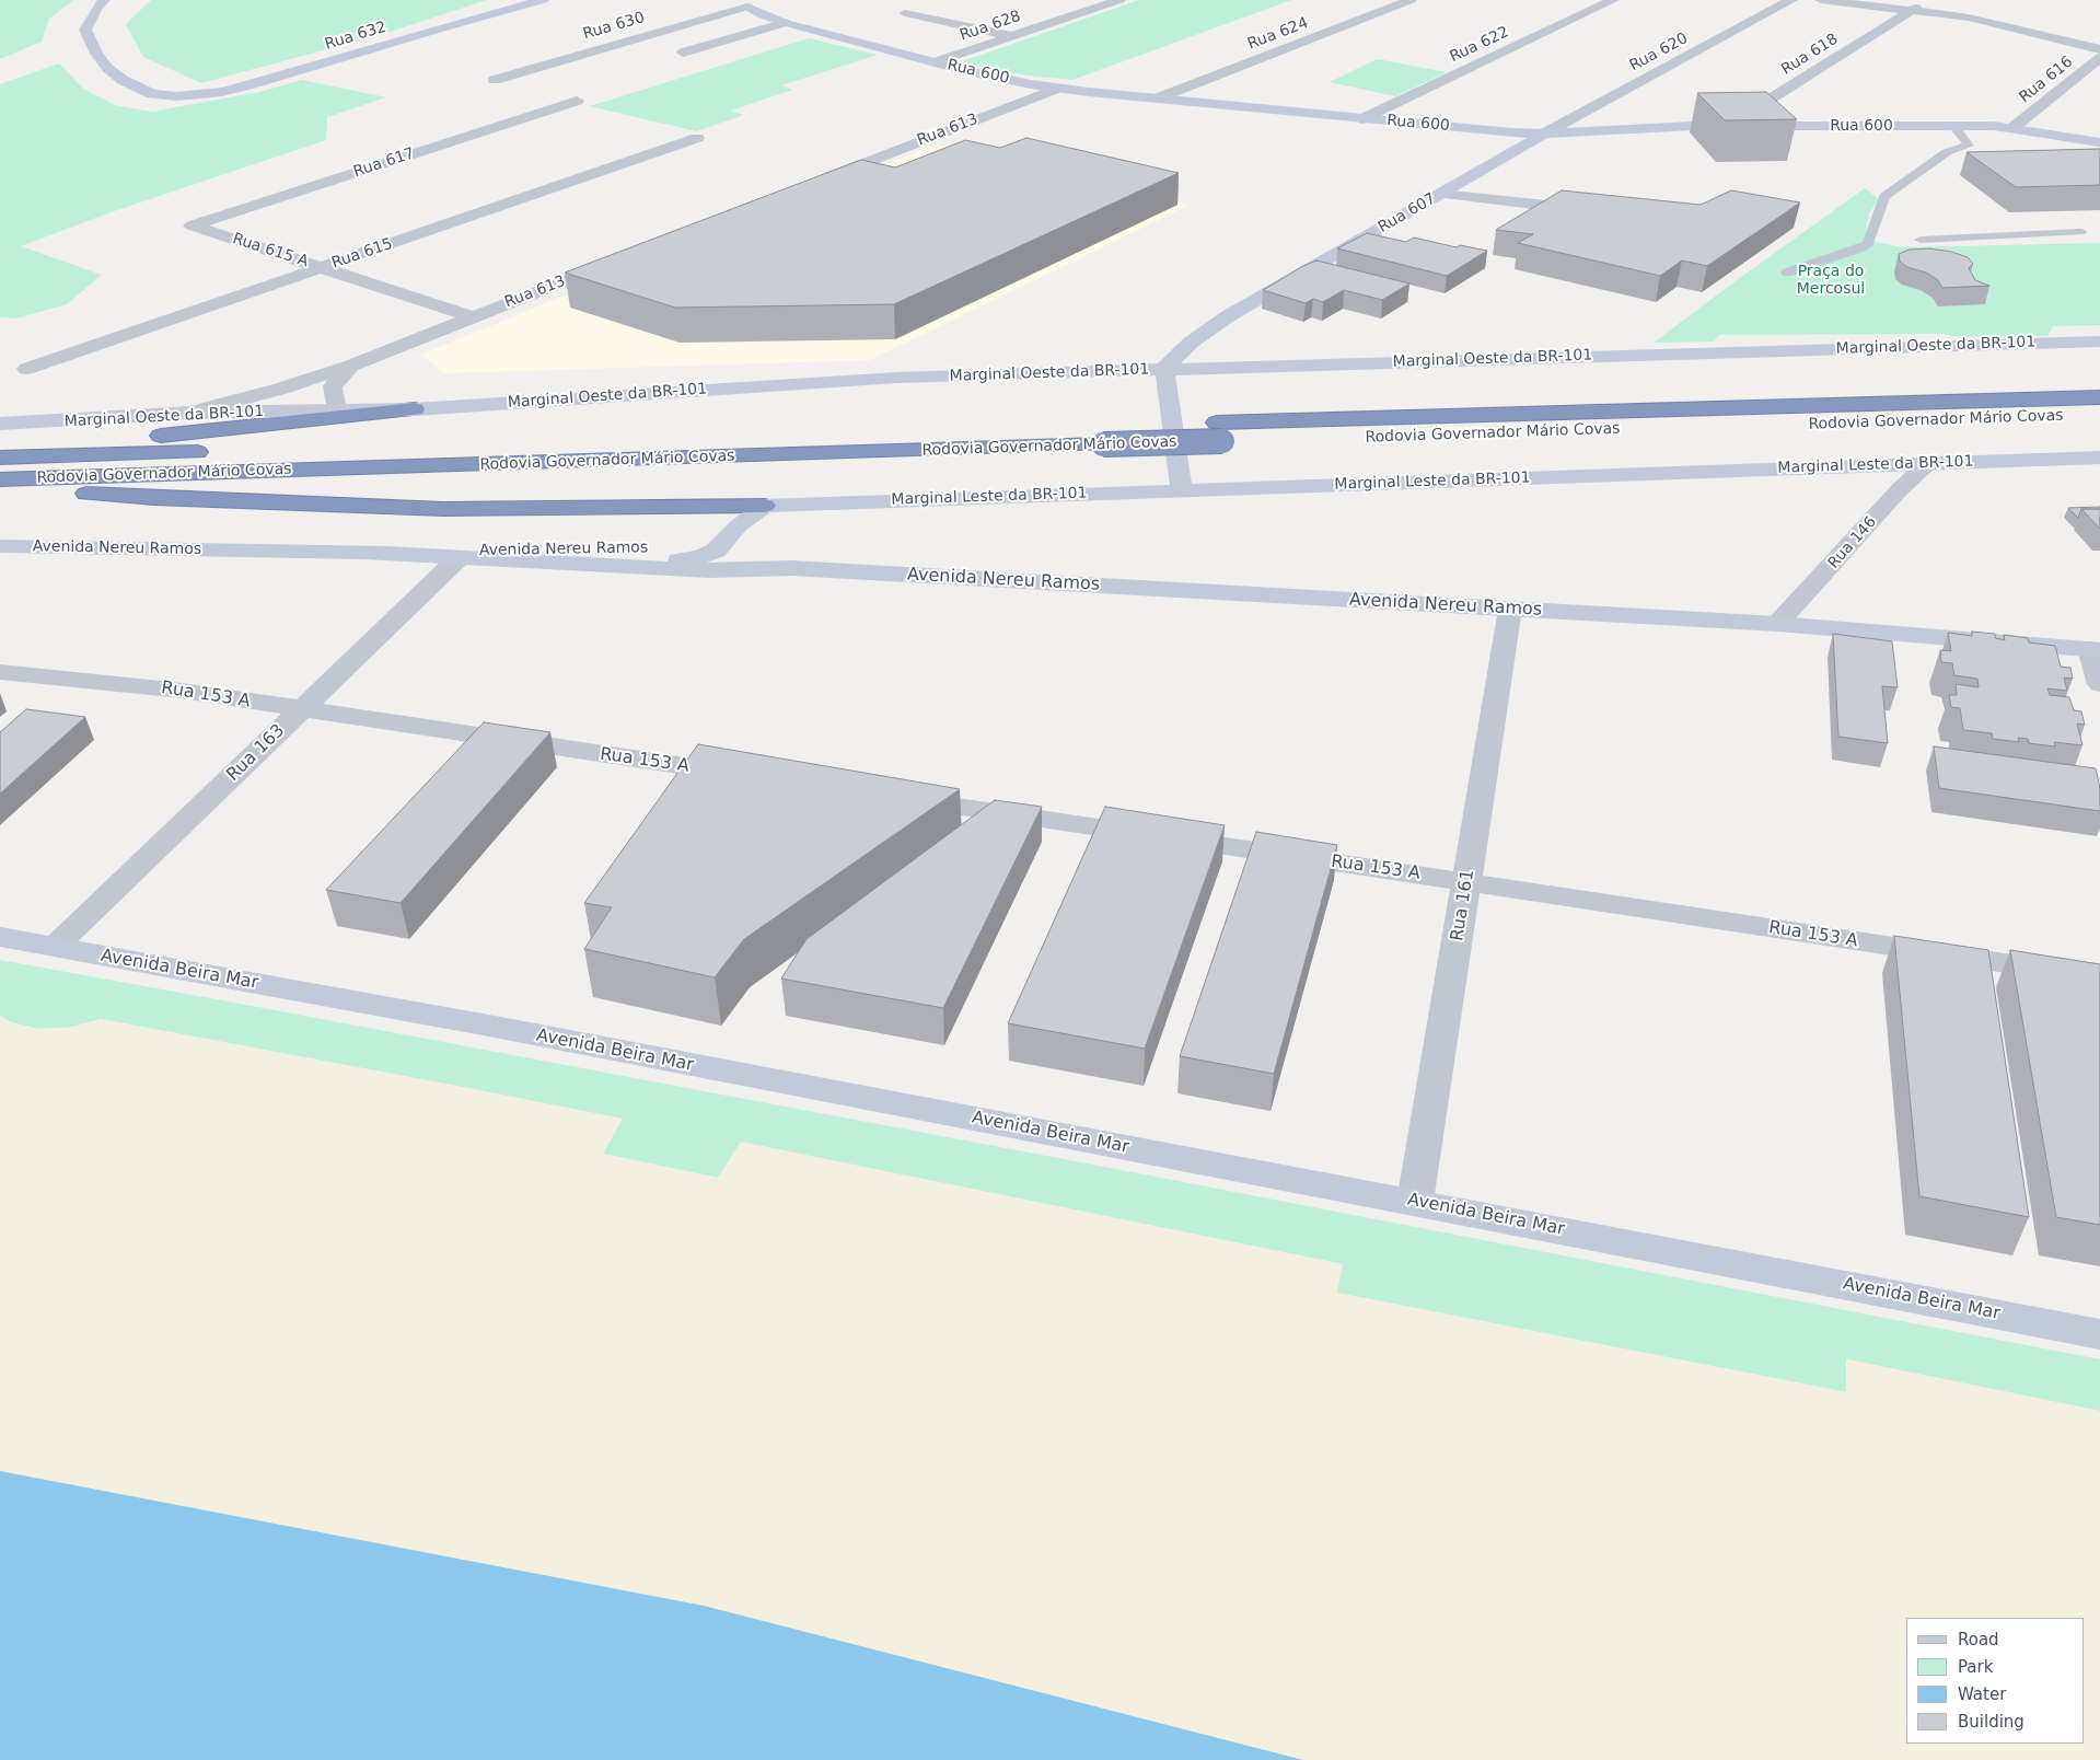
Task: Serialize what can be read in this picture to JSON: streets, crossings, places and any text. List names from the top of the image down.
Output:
{
  "streets": {
    "highway": ["Rodovia Governador Mário Covas"],
    "main road": [
      "Rua 630",
      "Rua 632",
      "Rua 600",
      "Rua 607",
      "Marginal Oeste da BR-101",
      "Marginal Leste da BR-101",
      "Avenida Nereu Ramos",
      "Avenida Beira Mar"
    ],
    "street": [
      "Rua 628",
      "Rua 624",
      "Rua 622",
      "Rua 620",
      "Rua 618",
      "Rua 616",
      "Rua 613",
      "Rua 617",
      "Rua 615 A",
      "Rua 615",
      "Rua 146",
      "Rua 153 A",
      "Rua 163",
      "Rua 161"
    ]
  },
  "crossings": [
    ["Rua 630", "Rua 600"],
    ["Rua 628", "Rua 600"],
    ["Rua 624", "Rua 600"],
    ["Rua 622", "Rua 600"],
    ["Rua 620", "Rua 600"],
    ["Rua 620", "Rua 607"],
    ["Rua 618", "Rua 600"],
    ["Rua 600", "Rua 616"],
    ["Rua 600", "Rua 613"],
    ["Rua 600", "Rua 607"],
    ["Rua 613", "Rua 615 A"],
    ["Rua 613", "Marginal Oeste da BR-101"],
    ["Rua 617", "Rua 615 A"],
    ["Rua 607", "Marginal Oeste da BR-101"],
    ["Rua 615 A", "Rua 615"],
    ["Marginal Leste da BR-101", "Rua 146"],
    ["Rua 146", "Avenida Nereu Ramos"],
    ["Avenida Nereu Ramos", "Rua 163"],
    ["Avenida Nereu Ramos", "Rua 161"],
    ["Rua 153 A", "Rua 163"],
    ["Rua 153 A", "Rua 161"],
    ["Rua 163", "Avenida Beira Mar"],
    ["Rua 161", "Avenida Beira Mar"]
  ],
  "parks": ["Praça do Mercosul"],
  "legend": [
    "Road",
    "Park",
    "Water",
    "Building"
  ]
}
